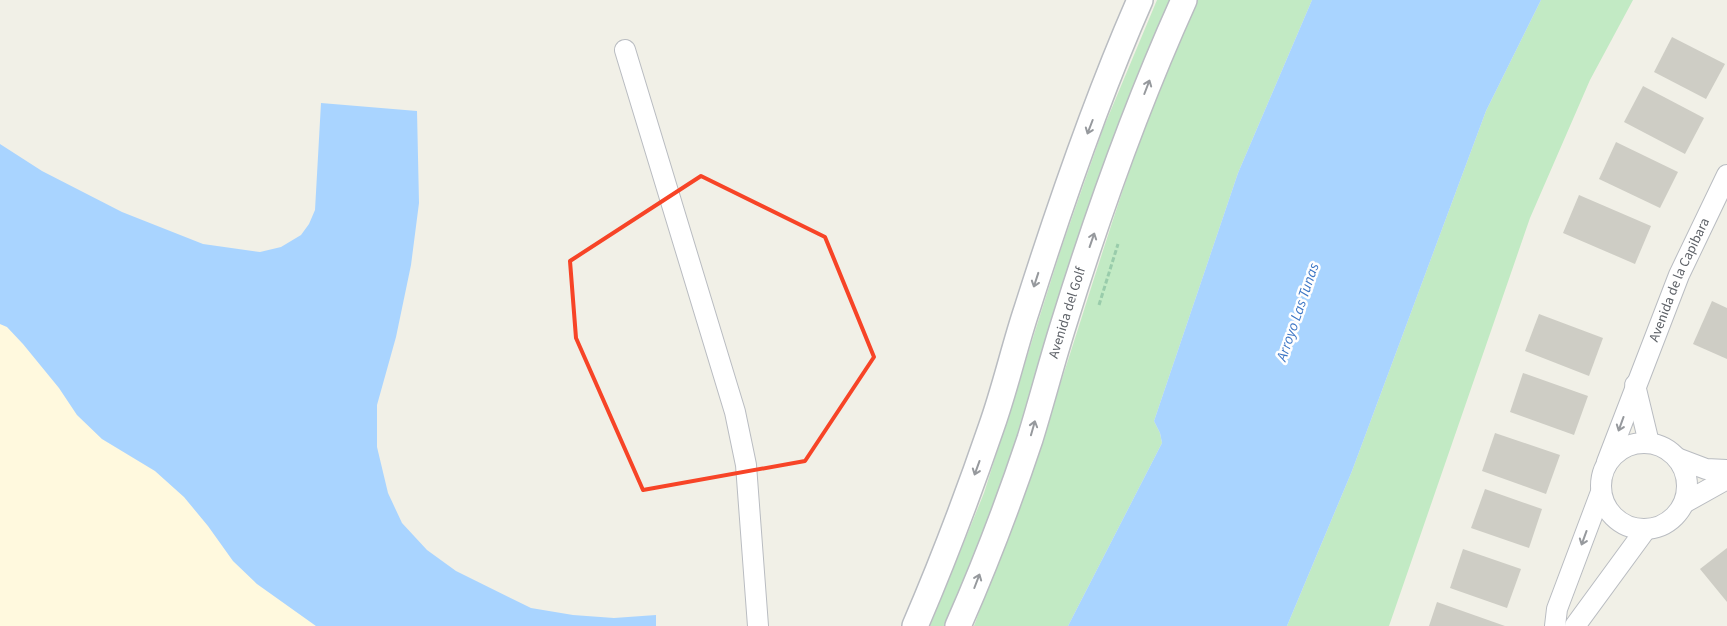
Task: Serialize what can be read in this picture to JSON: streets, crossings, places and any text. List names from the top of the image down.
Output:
{
  "streets": {
    "street": ["Avenida de la Capibara", "Avenida del Golf"]
  },
  "water": ["Arroyo Las Tunas"]
}
